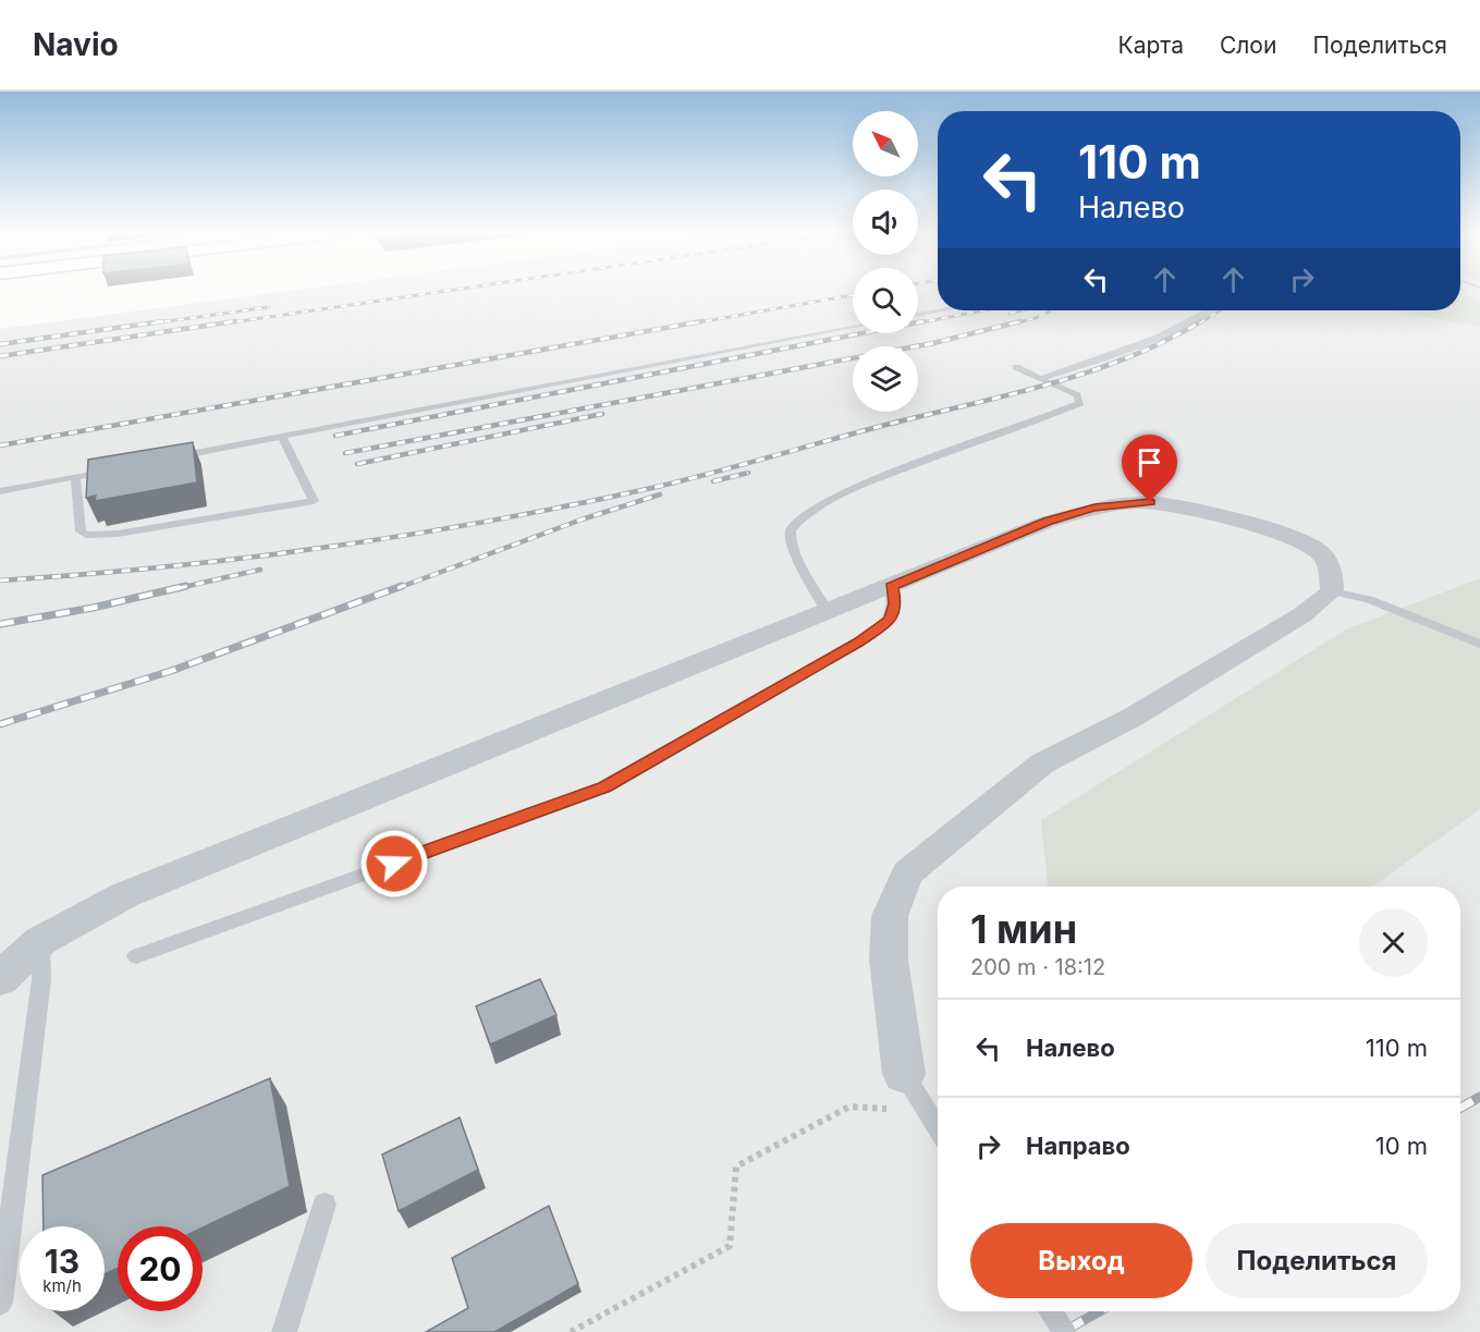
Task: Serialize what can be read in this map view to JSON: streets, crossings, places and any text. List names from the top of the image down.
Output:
{
  "north": "top left",
  "page": {
    "header": "Navio",
    "nav": ["Карта", "Слои", "Поделиться"],
    "turn": ["110 m", "Налево"],
    "heading": ["1 мин", "200 m · 18:12"],
    "list": [
      {
        "name": "Налево",
        "value": "110 m"
      },
      {
        "name": "Направо",
        "value": "10 m"
      }
    ],
    "buttons": ["Выход", "Поделиться"],
    "speed": "13 km/h",
    "limit": "20"
  }
}
